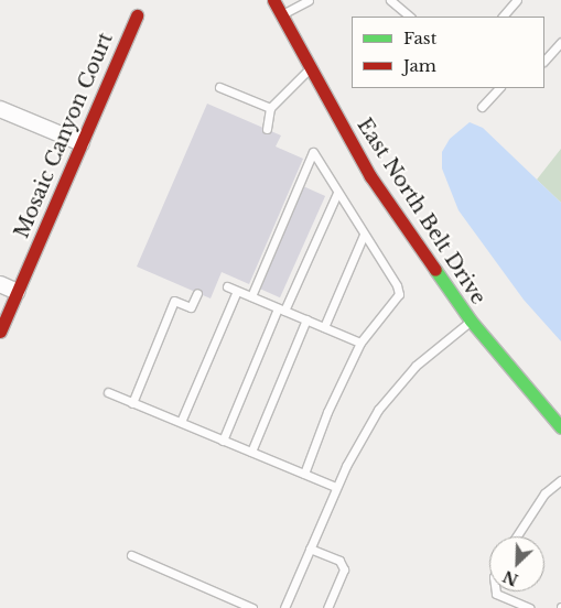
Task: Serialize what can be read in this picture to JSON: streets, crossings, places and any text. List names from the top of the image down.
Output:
{
  "streets": {
    "street": ["Mosaic Canyon Court", "East North Belt Drive"]
  },
  "legend": ["Fast", "Jam"],
  "north": "bottom left"
}
